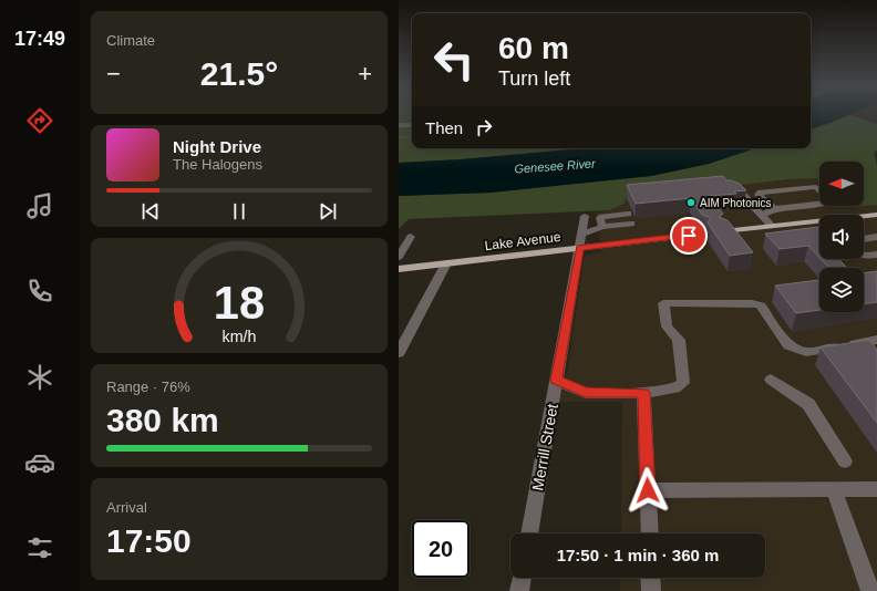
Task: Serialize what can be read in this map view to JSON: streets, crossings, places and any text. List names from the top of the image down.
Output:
{
  "streets": {
    "main road": ["Lake Avenue"],
    "street": ["Merrill Street"]
  },
  "crossings": [
    ["Lake Avenue", "Merrill Street"]
  ],
  "water": ["Genesee River"],
  "places": ["AIM Photonics"],
  "north": "left",
  "page": {
    "tabs": "17:49",
    "tile": [
      "Climate",
      ["Range · 76%", "380 km"],
      ["Arrival", "17:50"]
    ],
    "turn": ["60 m", "Turn left"],
    "heat": ["−", "21.5°", "+"],
    "then": "Then",
    "song": ["Night Drive", "The Halogens"],
    "limit": "20",
    "trip": "17:50 · 1 min · 360 m",
    "gauge": ["18", "km/h"]
  }
}
